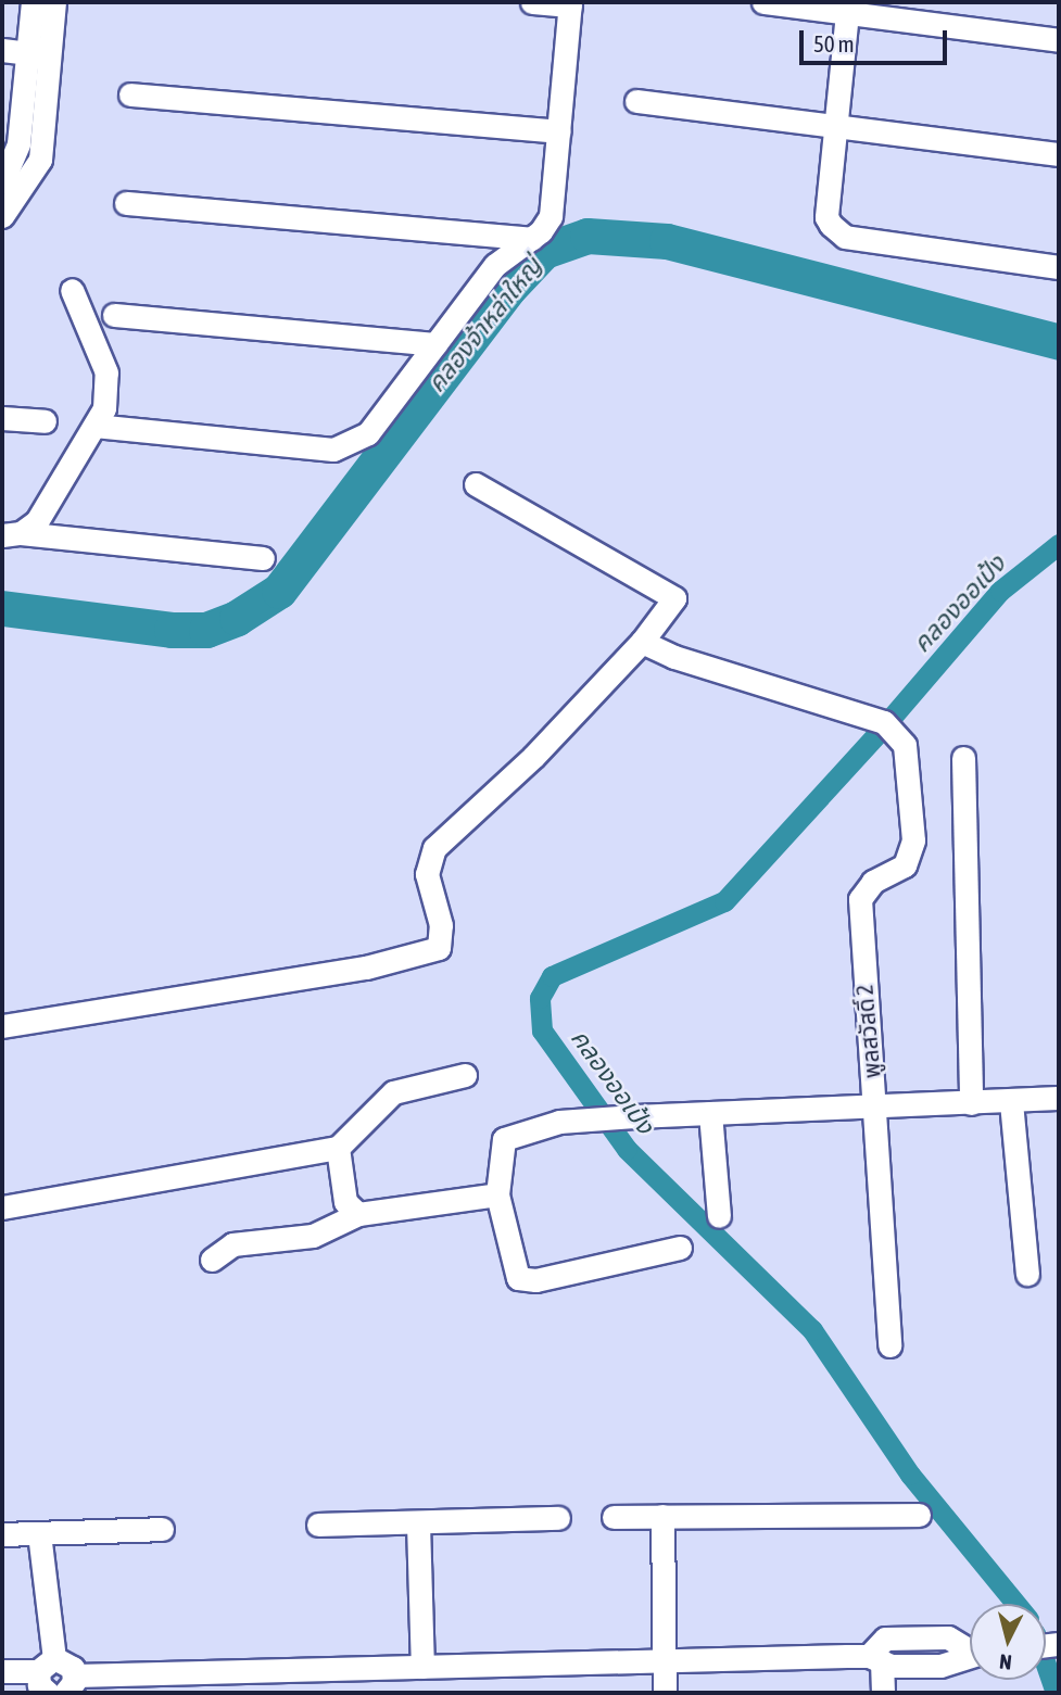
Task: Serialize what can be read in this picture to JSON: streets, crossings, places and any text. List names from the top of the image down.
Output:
{
  "streets": {
    "street": ["พูลสวัสดิ์ 2"]
  },
  "water": ["คลองจ้าหล่าใหญ่", "คลองออเป้ง"],
  "scale_bar": "50 m",
  "north": "bottom"
}
